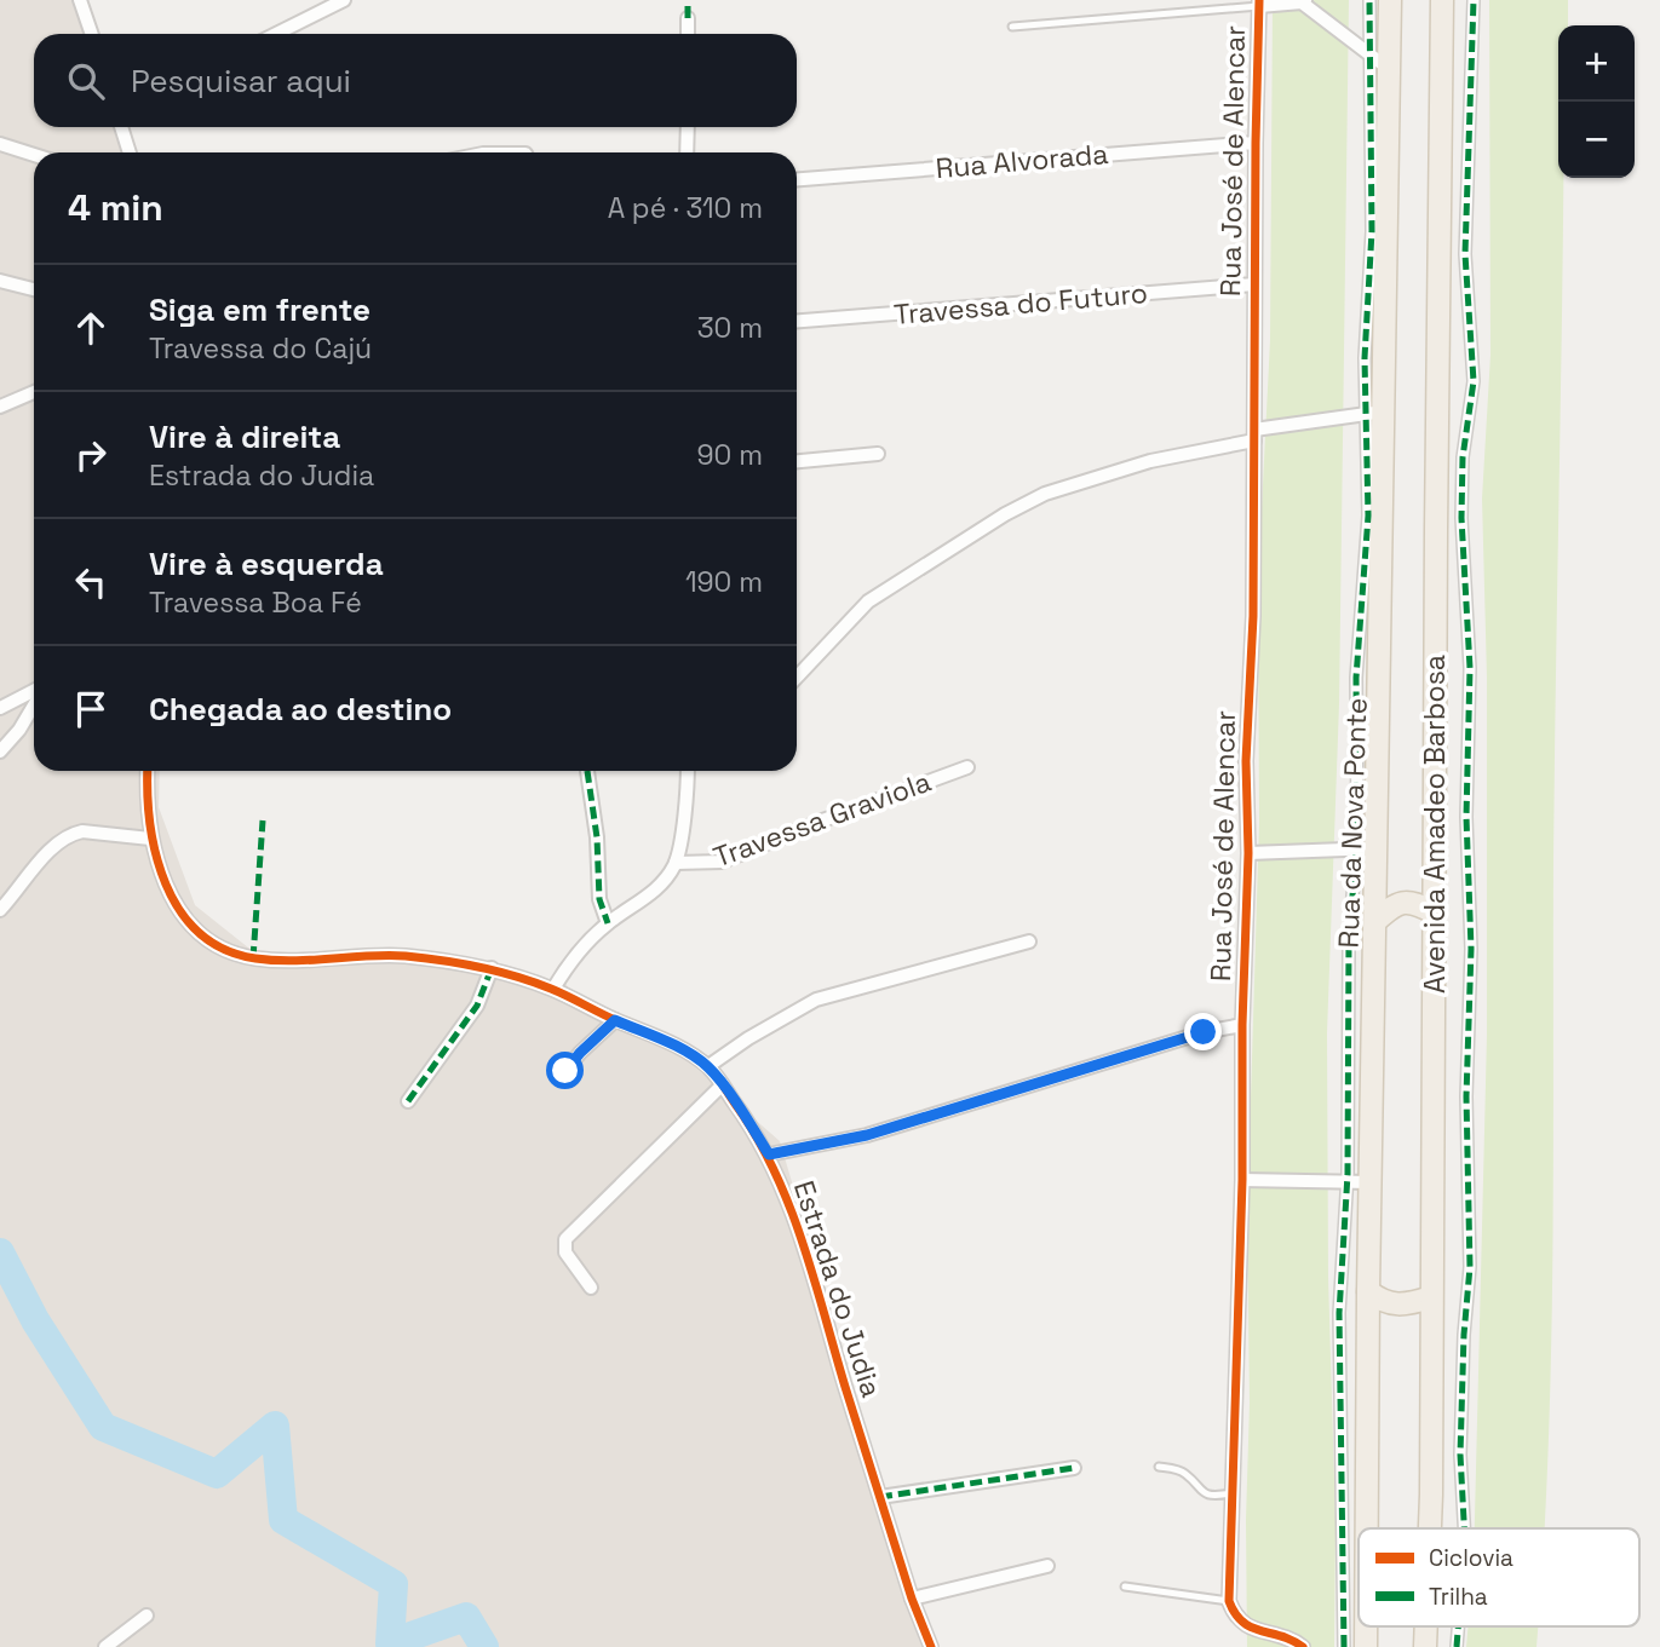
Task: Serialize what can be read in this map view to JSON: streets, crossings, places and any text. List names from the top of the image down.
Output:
{
  "streets": {
    "main road": ["Avenida Amadeo Barbosa"],
    "street": [
      "Rua Alvorada",
      "Rua José de Alencar",
      "Travessa do Futuro",
      "Travessa Graviola",
      "Rua da Nova Ponte",
      "Estrada do Judia"
    ]
  },
  "crossings": [
    ["Rua Alvorada", "Rua José de Alencar"],
    ["Rua José de Alencar", "Travessa do Futuro"],
    ["Rua da Nova Ponte", "Avenida Amadeo Barbosa"]
  ],
  "legend": ["Ciclovia", "Trilha"],
  "page": {
    "map_buttons": ["+", "−"],
    "search": "Pesquisar aqui",
    "heading": ["4 min", "A pé · 310 m"],
    "list": [
      ["Siga em frente", "Travessa do Cajú", "30 m"],
      ["Vire à direita", "Estrada do Judia", "90 m"],
      ["Vire à esquerda", "Travessa Boa Fé", "190 m"],
      "Chegada ao destino"
    ]
  }
}
